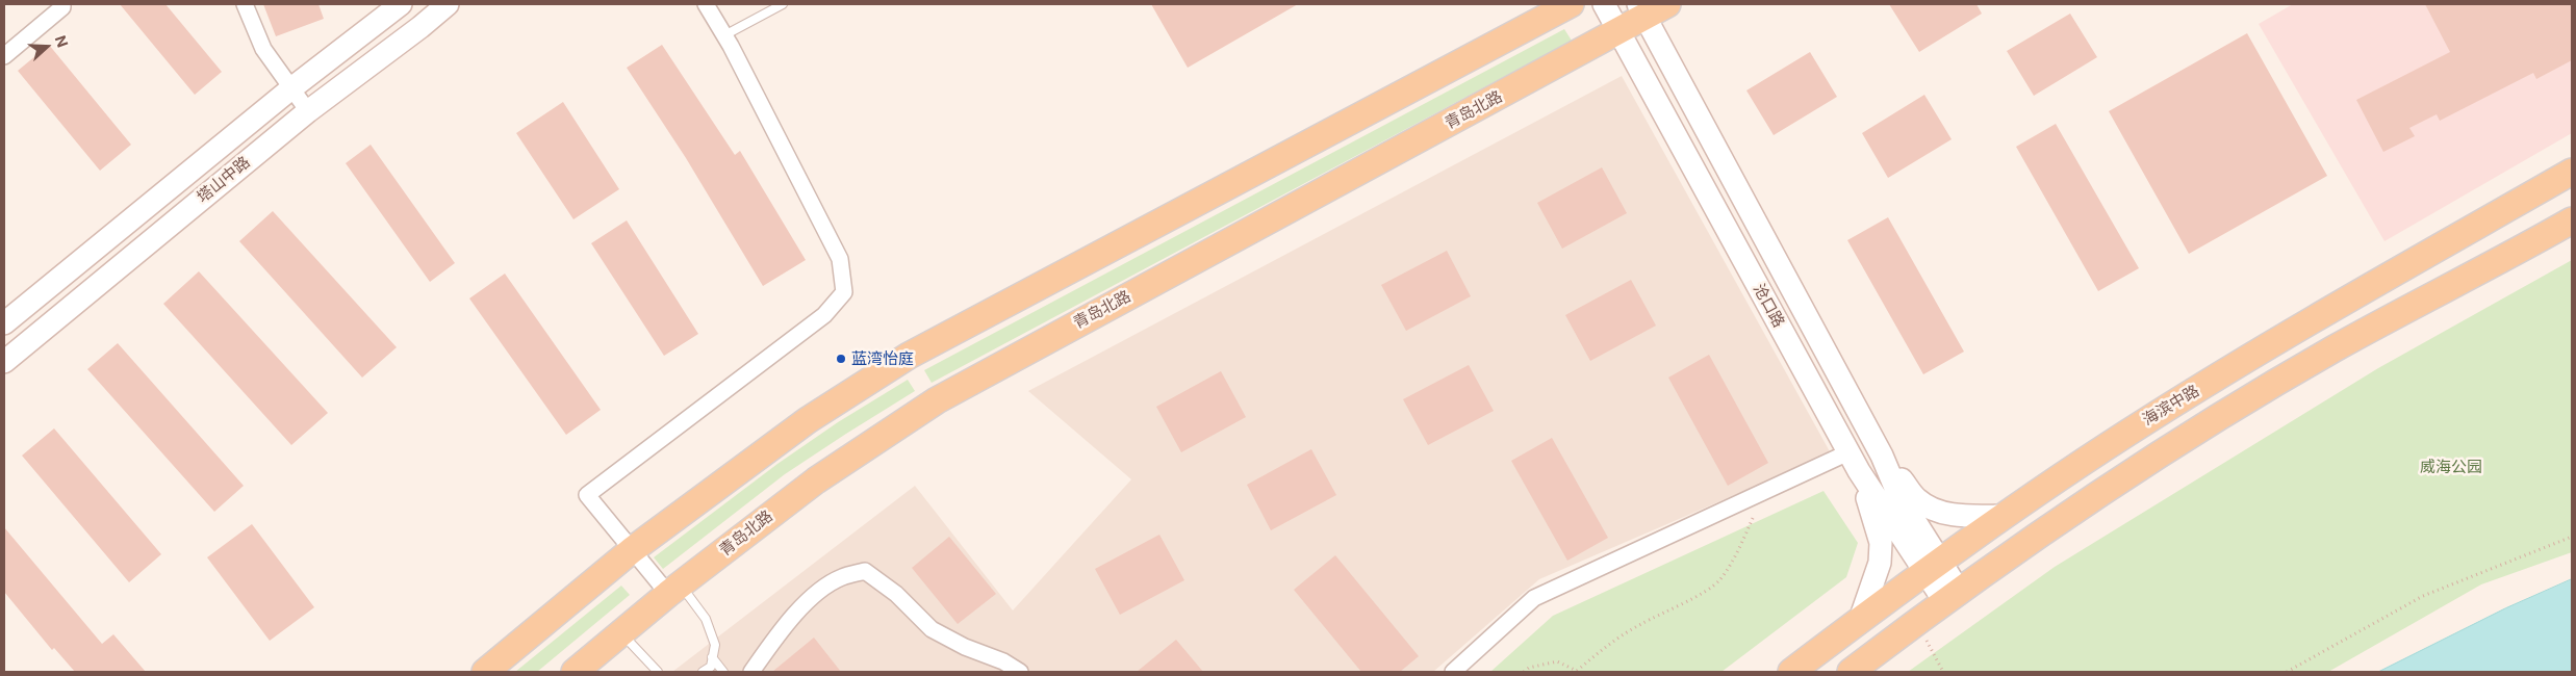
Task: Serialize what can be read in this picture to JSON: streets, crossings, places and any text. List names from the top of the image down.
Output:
{
  "streets": {
    "main road": [
      "青岛北路",
      "塔山中路",
      "沧口路",
      "海滨中路"
    ]
  },
  "crossings": [
    ["青岛北路", "沧口路"],
    ["沧口路", "海滨中路"]
  ],
  "parks": ["威海公园"],
  "places": ["蓝湾怡庭"],
  "north": "right"
}
